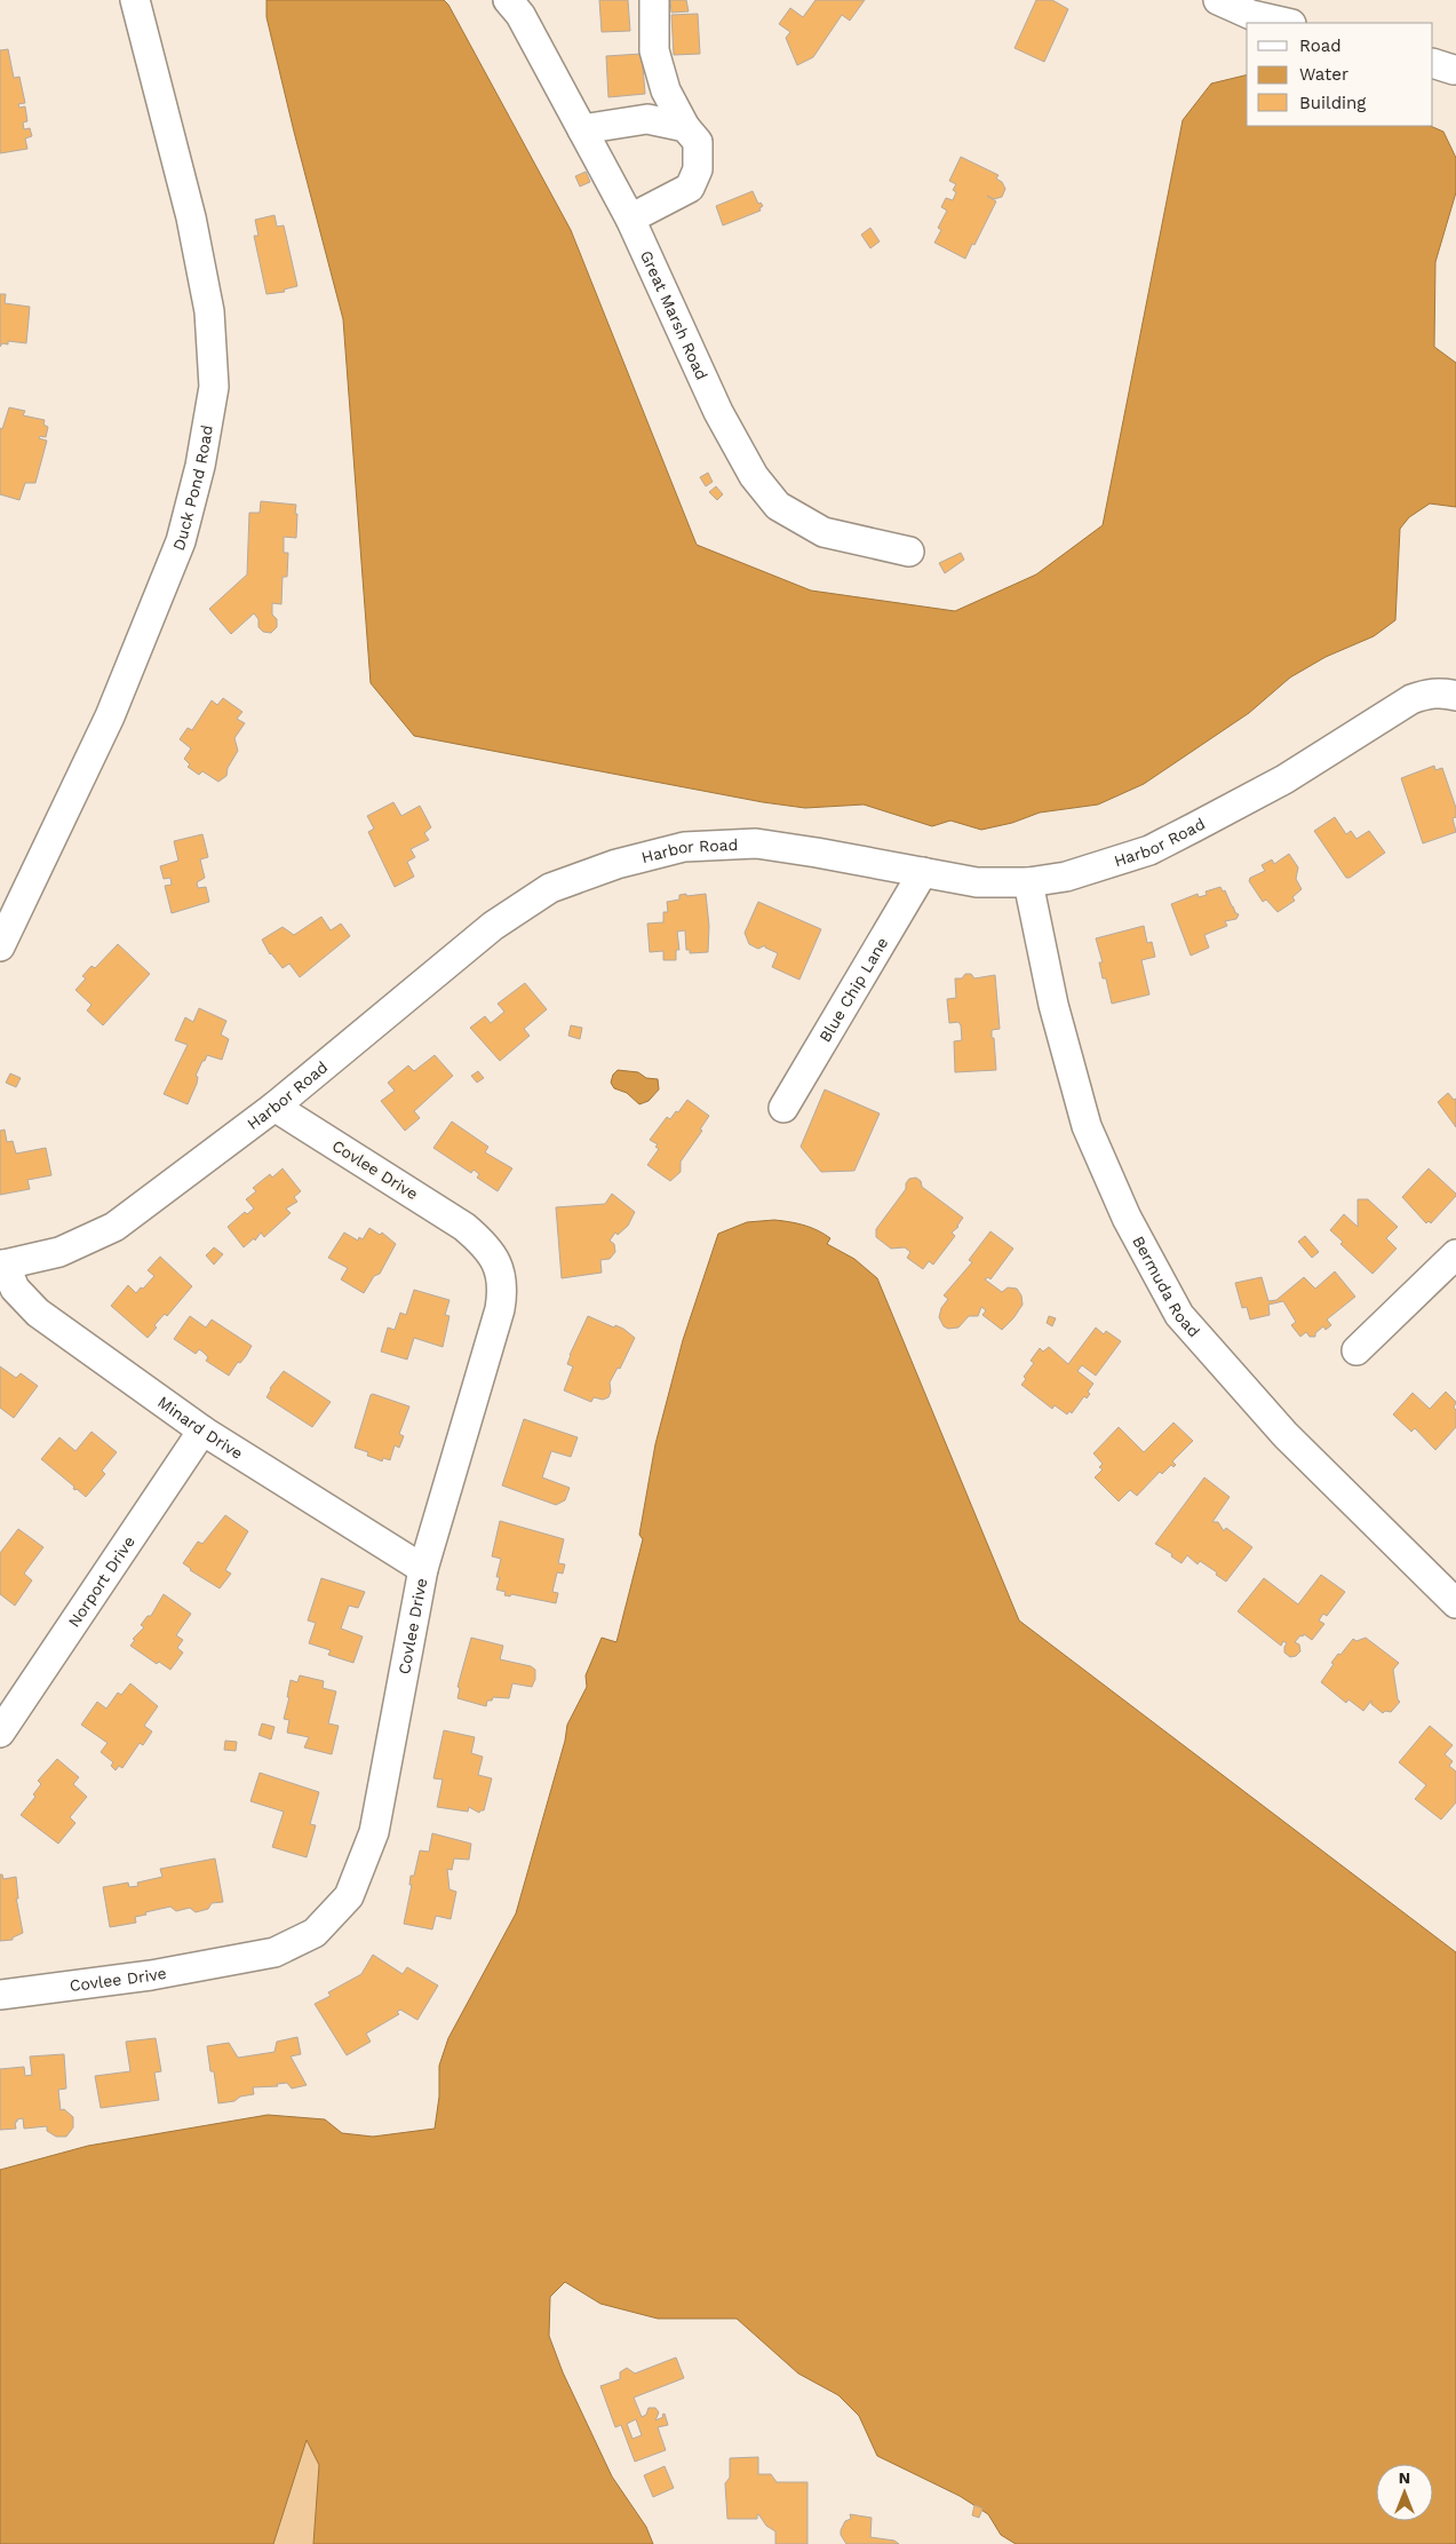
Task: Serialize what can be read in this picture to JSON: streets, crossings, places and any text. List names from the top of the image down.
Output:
{
  "streets": {
    "street": [
      "Great Marsh Road",
      "Duck Pond Road",
      "Harbor Road",
      "Blue Chip Lane",
      "Covlee Drive",
      "Bermuda Road",
      "Minard Drive",
      "Norport Drive"
    ]
  },
  "crossings": [
    ["Harbor Road", "Blue Chip Lane"],
    ["Harbor Road", "Covlee Drive"],
    ["Harbor Road", "Bermuda Road"],
    ["Harbor Road", "Minard Drive"],
    ["Covlee Drive", "Minard Drive"],
    ["Minard Drive", "Norport Drive"]
  ],
  "legend": ["Road", "Water", "Building"],
  "north": "top"
}
